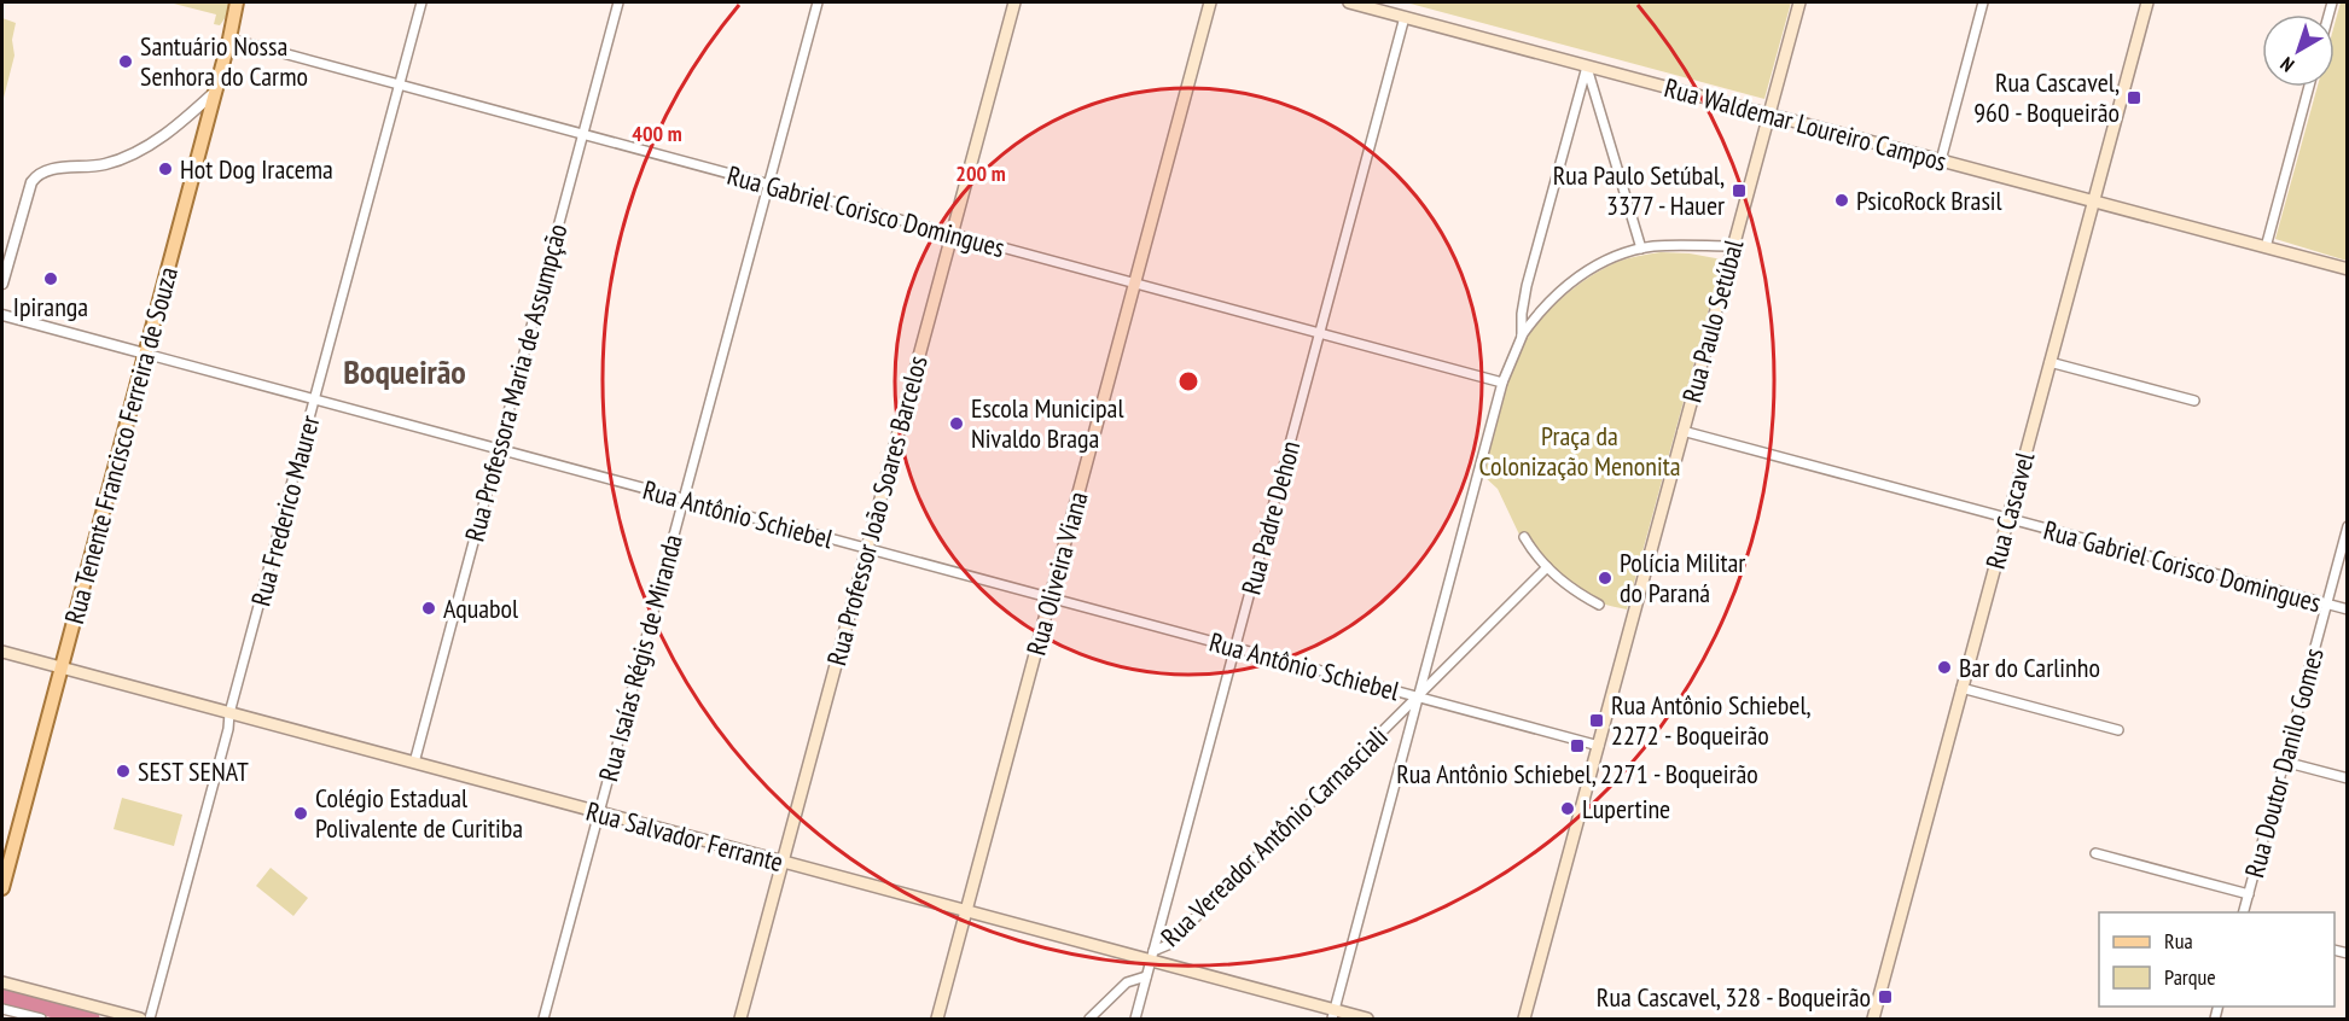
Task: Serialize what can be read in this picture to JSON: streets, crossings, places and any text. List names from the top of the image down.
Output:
{
  "streets": {
    "main road": [
      "Rua Waldemar Loureiro Campos",
      "Rua Paulo Setúbal",
      "Rua Tenente Francisco Ferreira de Souza",
      "Rua Professor João Soares Barcelos",
      "Rua Cascavel",
      "Rua Oliveira Viana",
      "Rua Salvador Ferrante"
    ],
    "street": [
      "Rua Gabriel Corisco Domingues",
      "Rua Professora Maria de Assumpção",
      "Rua Frederico Maurer",
      "Rua Antônio Schiebel",
      "Rua Padre Dehon",
      "Rua Isaías Régis de Miranda",
      "Rua Doutor Danilo Gomes",
      "Rua Vereador Antônio Carnasciali"
    ]
  },
  "crossings": [
    ["Rua Waldemar Loureiro Campos", "Rua Paulo Setúbal"],
    ["Rua Waldemar Loureiro Campos", "Rua Cascavel"],
    ["Rua Waldemar Loureiro Campos", "Rua Padre Dehon"],
    ["Rua Gabriel Corisco Domingues", "Rua Paulo Setúbal"],
    ["Rua Gabriel Corisco Domingues", "Rua Professora Maria de Assumpção"],
    ["Rua Gabriel Corisco Domingues", "Rua Tenente Francisco Ferreira de Souza"],
    ["Rua Gabriel Corisco Domingues", "Rua Frederico Maurer"],
    ["Rua Gabriel Corisco Domingues", "Rua Professor João Soares Barcelos"],
    ["Rua Gabriel Corisco Domingues", "Rua Cascavel"],
    ["Rua Gabriel Corisco Domingues", "Rua Padre Dehon"],
    ["Rua Gabriel Corisco Domingues", "Rua Oliveira Viana"],
    ["Rua Gabriel Corisco Domingues", "Rua Isaías Régis de Miranda"],
    ["Rua Gabriel Corisco Domingues", "Rua Doutor Danilo Gomes"],
    ["Rua Paulo Setúbal", "Rua Antônio Schiebel"],
    ["Rua Professora Maria de Assumpção", "Rua Antônio Schiebel"],
    ["Rua Professora Maria de Assumpção", "Rua Salvador Ferrante"],
    ["Rua Tenente Francisco Ferreira de Souza", "Rua Antônio Schiebel"],
    ["Rua Tenente Francisco Ferreira de Souza", "Rua Salvador Ferrante"],
    ["Rua Frederico Maurer", "Rua Antônio Schiebel"],
    ["Rua Frederico Maurer", "Rua Salvador Ferrante"],
    ["Rua Professor João Soares Barcelos", "Rua Antônio Schiebel"],
    ["Rua Professor João Soares Barcelos", "Rua Salvador Ferrante"],
    ["Rua Antônio Schiebel", "Rua Padre Dehon"],
    ["Rua Antônio Schiebel", "Rua Oliveira Viana"],
    ["Rua Antônio Schiebel", "Rua Isaías Régis de Miranda"],
    ["Rua Antônio Schiebel", "Rua Vereador Antônio Carnasciali"],
    ["Rua Padre Dehon", "Rua Salvador Ferrante"],
    ["Rua Padre Dehon", "Rua Vereador Antônio Carnasciali"],
    ["Rua Oliveira Viana", "Rua Salvador Ferrante"],
    ["Rua Isaías Régis de Miranda", "Rua Salvador Ferrante"],
    ["Rua Salvador Ferrante", "Rua Vereador Antônio Carnasciali"]
  ],
  "districts": ["Boqueirão"],
  "parks": ["Praça da Colonização Menonita"],
  "places": {
    "other": [
      "Santuário Nossa Senhora do Carmo",
      "Hot Dog Iracema",
      "PsicoRock Brasil",
      "Ipiranga",
      "Escola Municipal Nivaldo Braga",
      "Polícia Militar do Paraná",
      "Aquabol",
      "Bar do Carlinho",
      "SEST SENAT",
      "Lupertine",
      "Colégio Estadual Polivalente de Curitiba"
    ],
    "transit": [
      "Rua Cascavel, 960 - Boqueirão",
      "Rua Paulo Setúbal, 3377 - Hauer",
      "Rua Antônio Schiebel, 2272 - Boqueirão",
      "Rua Antônio Schiebel, 2271 - Boqueirão",
      "Rua Cascavel, 328 - Boqueirão"
    ]
  },
  "legend": ["Rua", "Parque"],
  "north": "bottom left",
  "rings": ["400 m", "200 m"]
}
